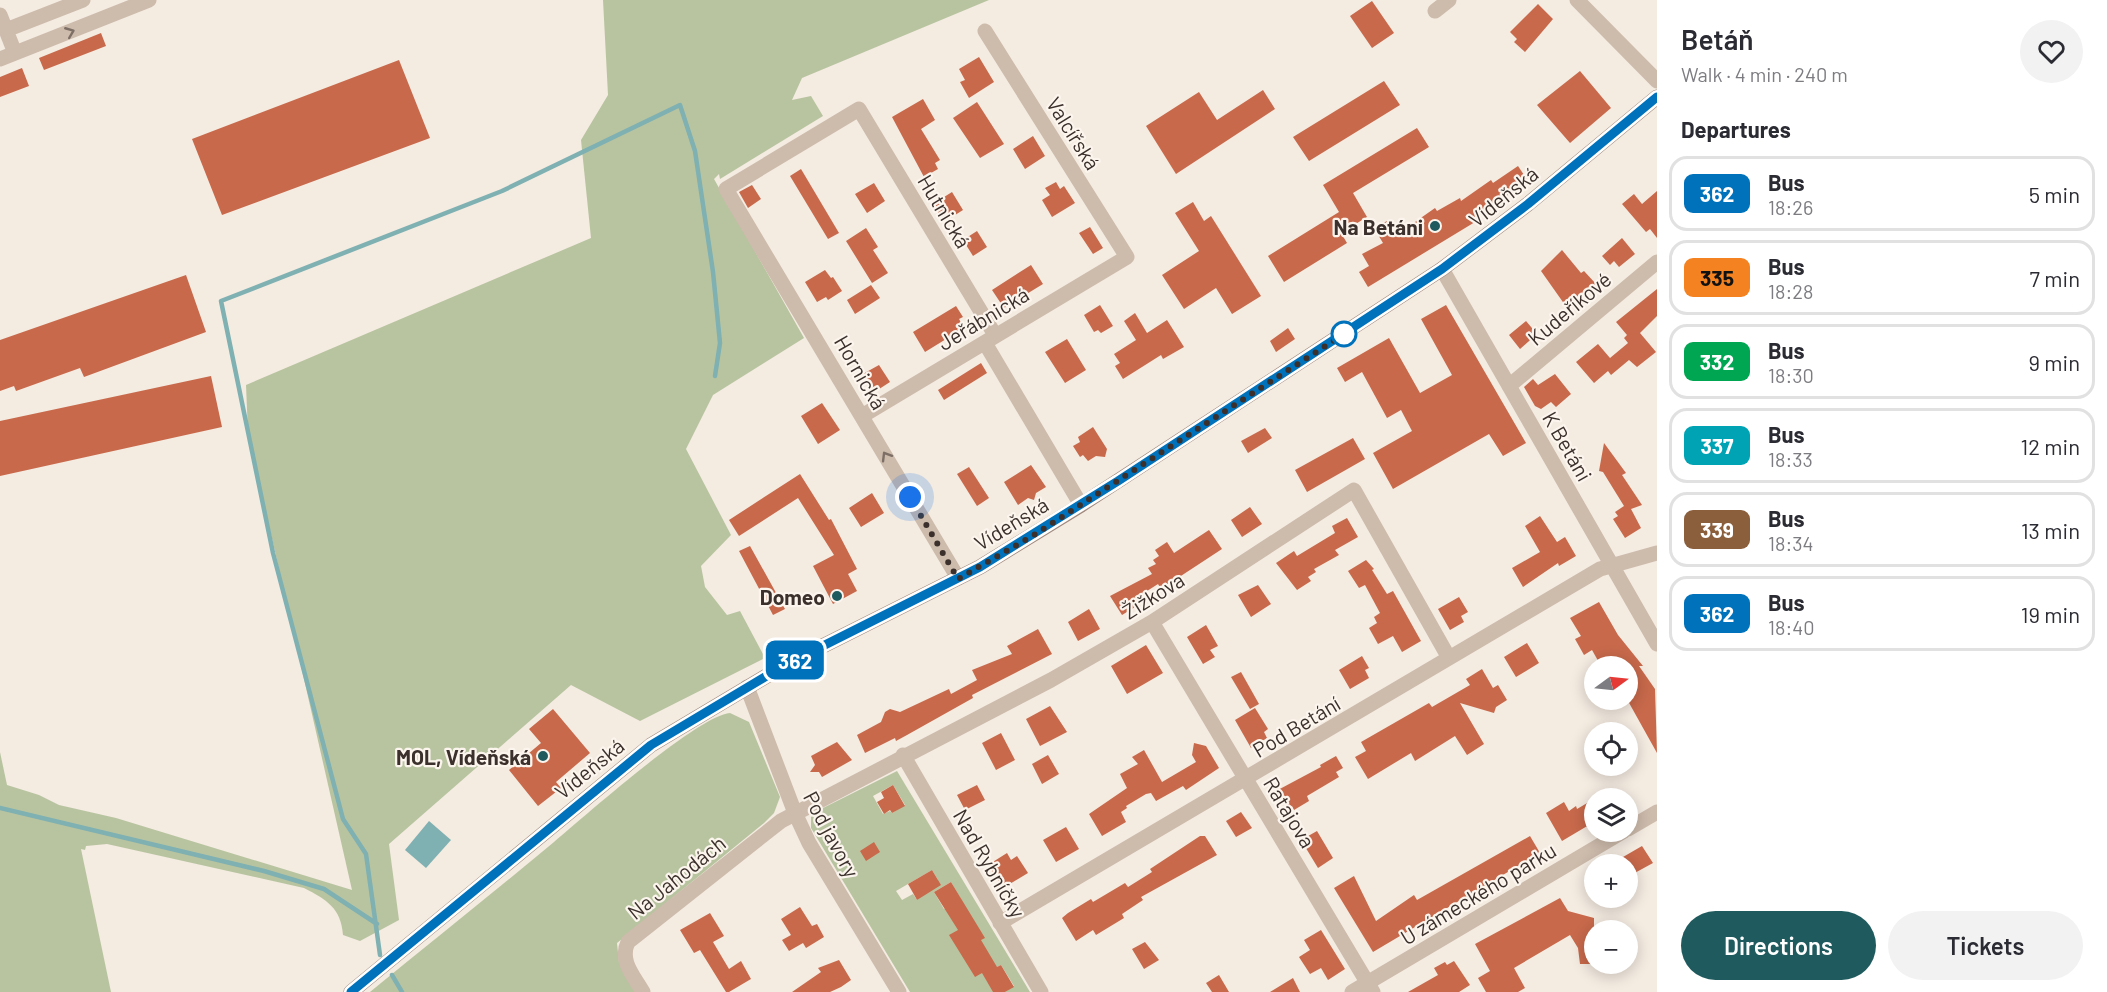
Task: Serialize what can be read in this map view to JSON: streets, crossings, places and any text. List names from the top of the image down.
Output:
{
  "streets": {
    "main road": ["Vídeňská"],
    "street": [
      "Valcířská",
      "Hutnická",
      "Kudeříkové",
      "Jeřábnická",
      "Hornická",
      "K Betáni",
      "Žižkova",
      "Pod Betání",
      "Ratajova",
      "Pod javory",
      "Nad Rybníčky",
      "Na Jahodách",
      "U zámeckého parku"
    ]
  },
  "crossings": [
    ["Valcířská", "Jeřábnická"],
    ["Vídeňská", "Hutnická"],
    ["Vídeňská", "Hornická"],
    ["Vídeňská", "K Betáni"],
    ["Vídeňská", "Pod javory"],
    ["Hutnická", "Jeřábnická"],
    ["Hutnická", "Hornická"],
    ["Kudeříkové", "K Betáni"],
    ["Jeřábnická", "Hornická"],
    ["K Betáni", "Pod Betání"],
    ["Žižkova", "Pod Betání"],
    ["Žižkova", "Ratajova"],
    ["Žižkova", "Pod javory"],
    ["Žižkova", "Nad Rybníčky"],
    ["Žižkova", "Na Jahodách"],
    ["Pod Betání", "Ratajova"],
    ["Pod Betání", "Nad Rybníčky"],
    ["Ratajova", "U zámeckého parku"],
    ["Pod javory", "Na Jahodách"]
  ],
  "places": ["Na Betáni", "Domeo", "MOL, Vídeňská"],
  "lines": ["bus line 362"],
  "north": "right",
  "page": {
    "on_map": "362",
    "heading": [
      ["Betáň", "Walk · 4 min · 240 m"],
      "Departures"
    ],
    "list": [
      {
        "mark": "362",
        "name": "Bus",
        "note": "18:26",
        "value": "5 min"
      },
      {
        "mark": "335",
        "name": "Bus",
        "note": "18:28",
        "value": "7 min"
      },
      {
        "mark": "332",
        "name": "Bus",
        "note": "18:30",
        "value": "9 min"
      },
      {
        "mark": "337",
        "name": "Bus",
        "note": "18:33",
        "value": "12 min"
      },
      {
        "mark": "339",
        "name": "Bus",
        "note": "18:34",
        "value": "13 min"
      },
      {
        "mark": "362",
        "name": "Bus",
        "note": "18:40",
        "value": "19 min"
      }
    ],
    "map_buttons": ["+", "−"],
    "buttons": ["Directions", "Tickets"]
  }
}
